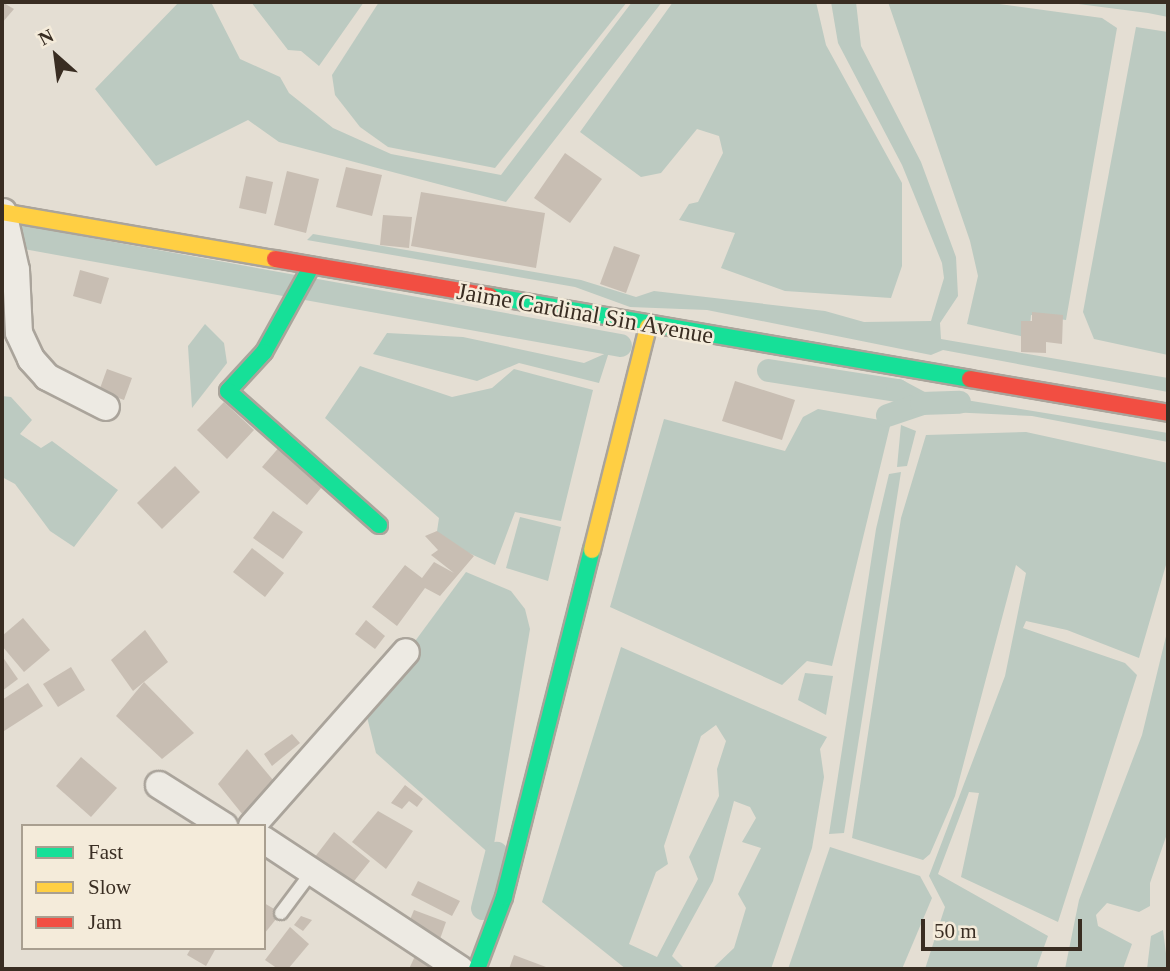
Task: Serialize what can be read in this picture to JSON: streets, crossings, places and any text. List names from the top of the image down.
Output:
{
  "streets": {
    "main road": ["Jaime Cardinal Sin Avenue"]
  },
  "legend": ["Fast", "Slow", "Jam"],
  "scale_bar": "50 m",
  "north": "top left"
}
